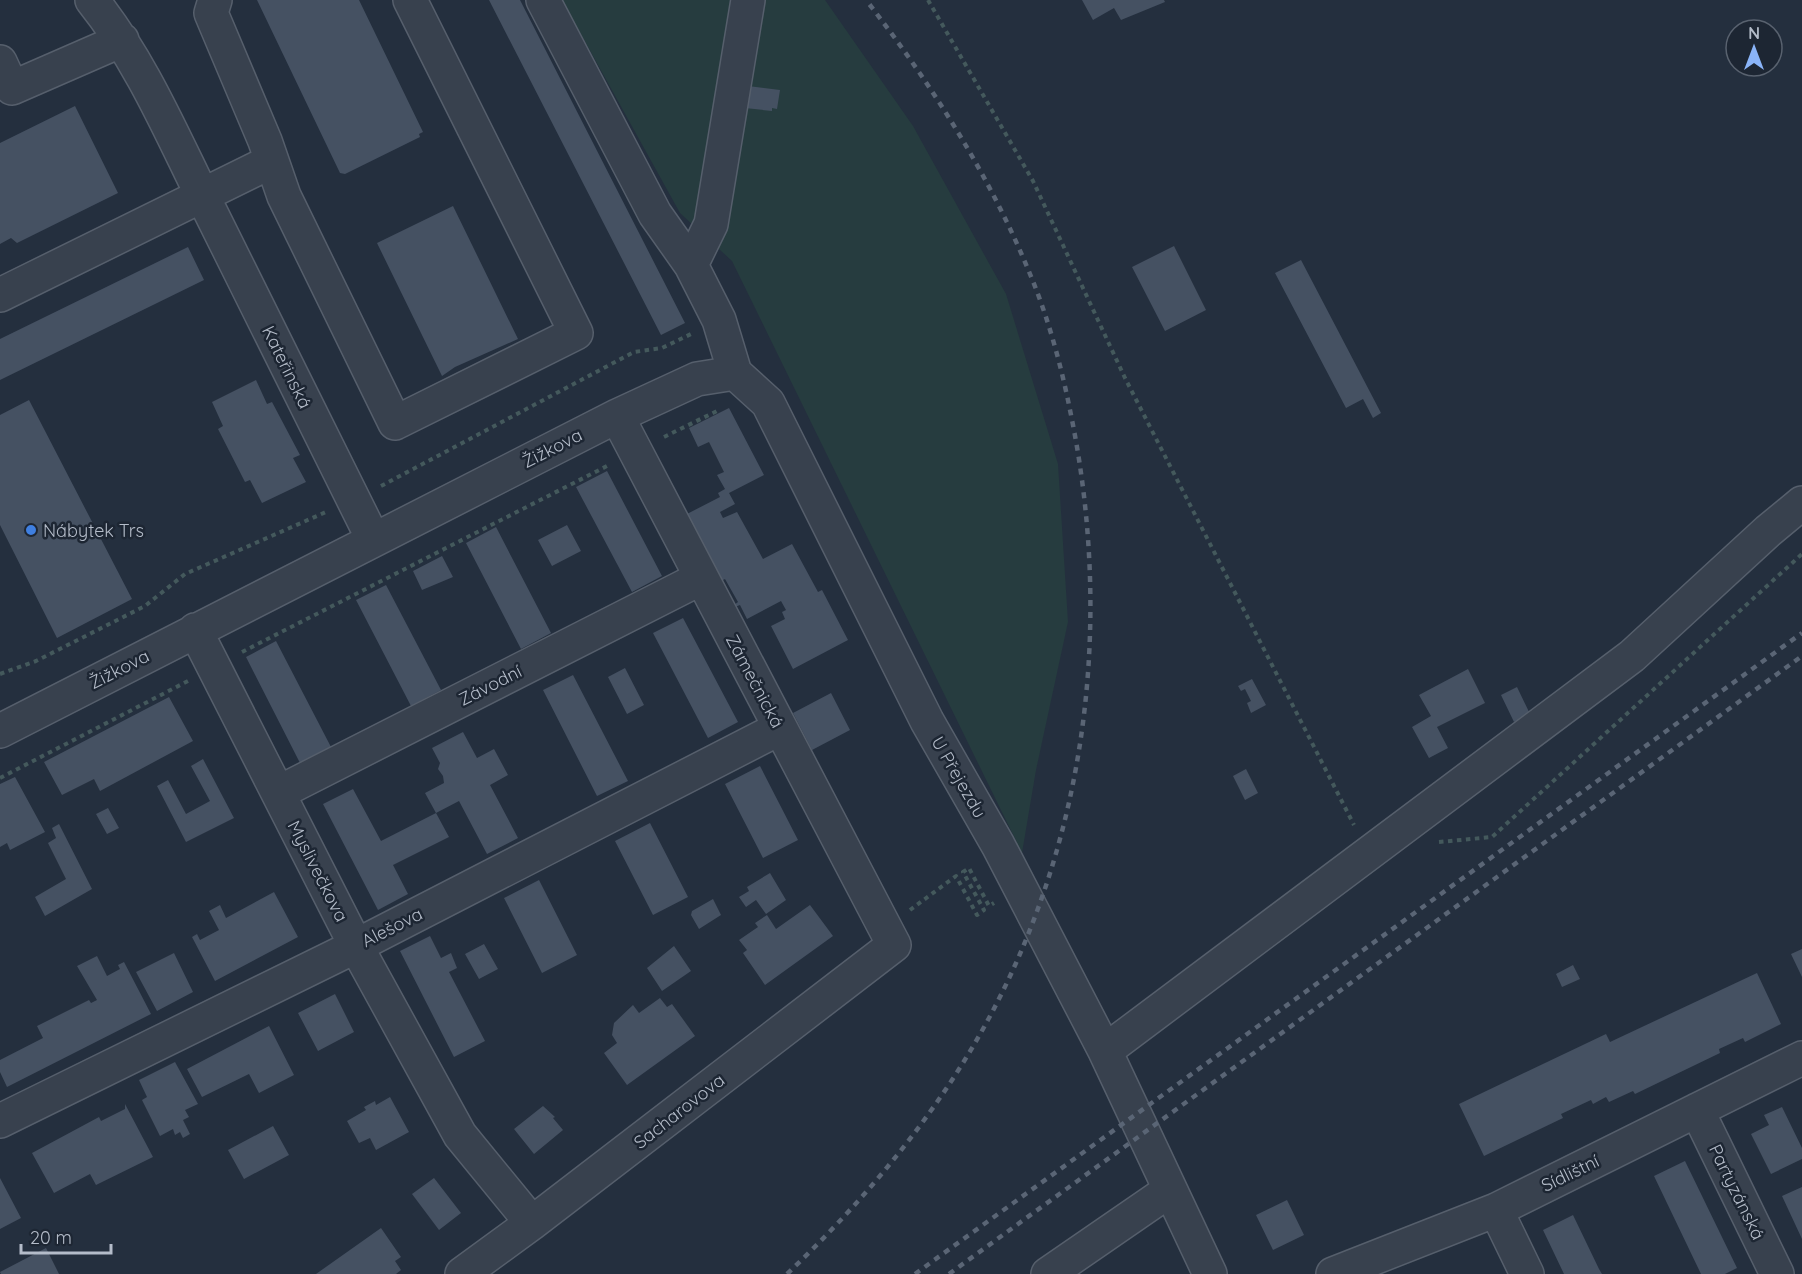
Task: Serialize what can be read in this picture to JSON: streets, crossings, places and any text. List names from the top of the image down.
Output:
{
  "streets": {
    "street": [
      "Kateřinská",
      "Žižkova",
      "Zámečnická",
      "Závodní",
      "U Přejezdu",
      "Myslivečkova",
      "Alešova",
      "Sacharovova",
      "Sídlištní",
      "Partyzánská"
    ]
  },
  "crossings": [
    ["Kateřinská", "Žižkova"],
    ["Žižkova", "Zámečnická"],
    ["Žižkova", "U Přejezdu"],
    ["Žižkova", "Myslivečkova"],
    ["Zámečnická", "Závodní"],
    ["Zámečnická", "Alešova"],
    ["Zámečnická", "Sacharovova"],
    ["Závodní", "Myslivečkova"],
    ["Myslivečkova", "Alešova"],
    ["Myslivečkova", "Sacharovova"],
    ["Sídlištní", "Partyzánská"]
  ],
  "places": ["Nábytek Trs"],
  "scale_bar": "20 m",
  "north": "top"
}
